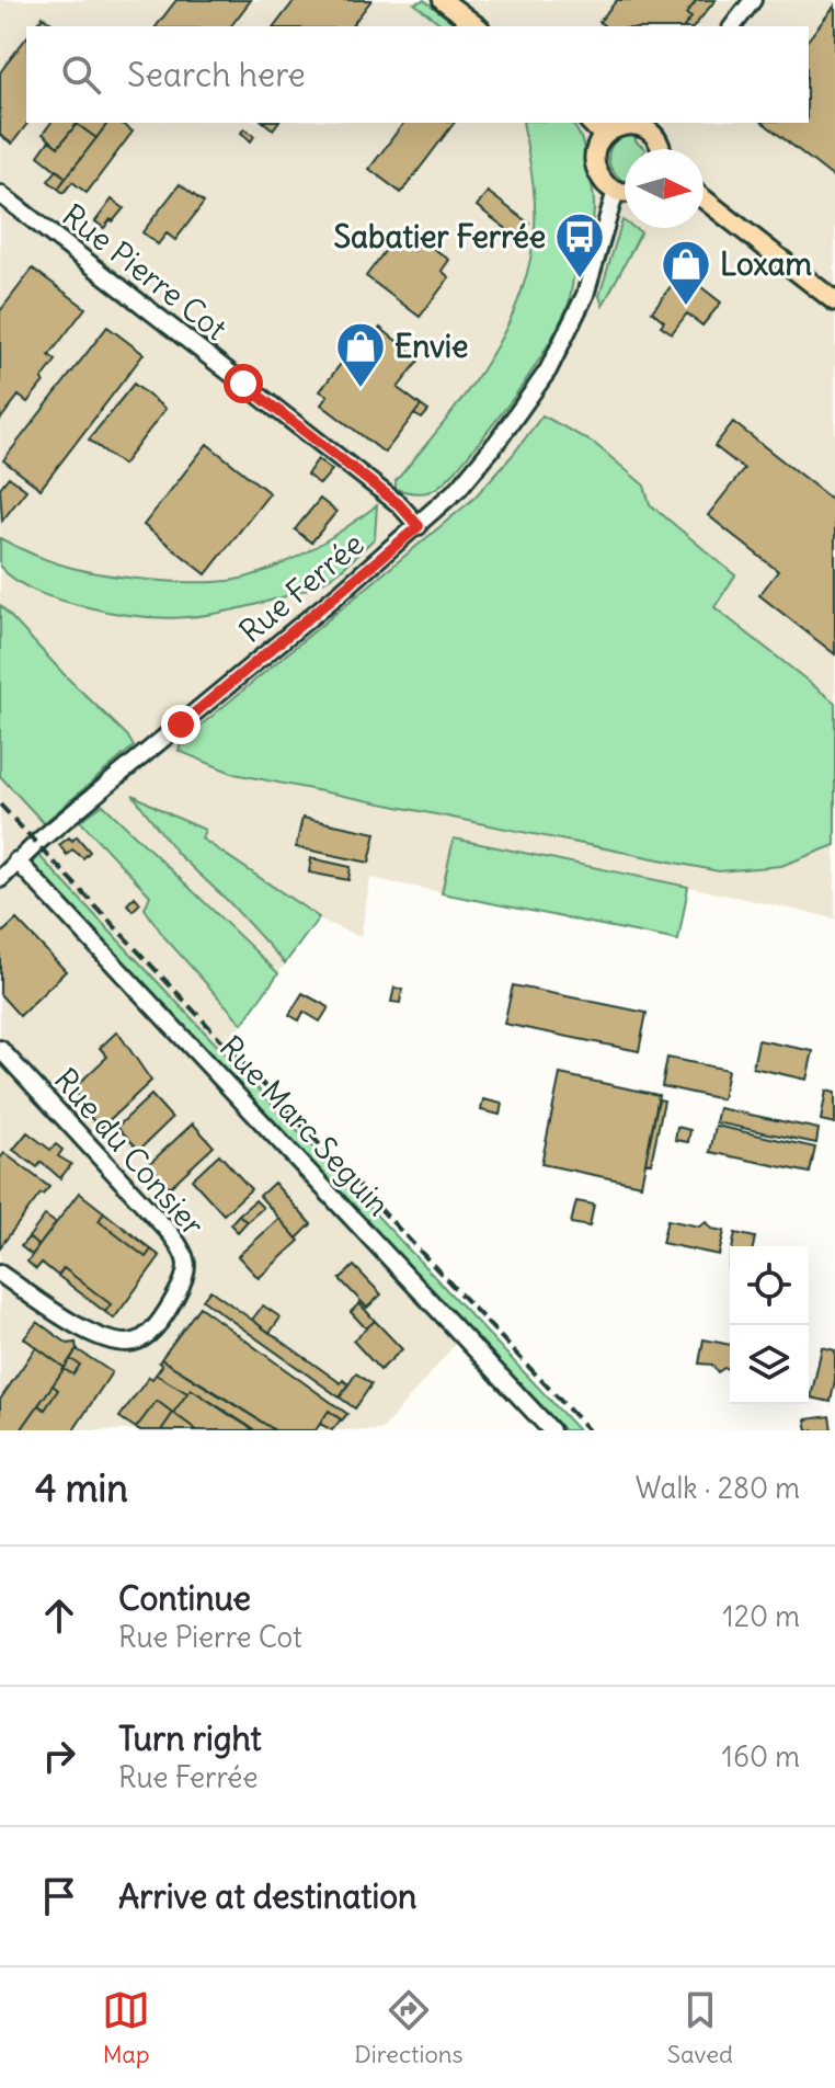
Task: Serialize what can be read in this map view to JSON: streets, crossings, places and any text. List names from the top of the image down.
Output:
{
  "streets": {
    "street": [
      "Rue Pierre Cot",
      "Rue Ferrée",
      "Rue Marc Seguin",
      "Rue du Consier"
    ]
  },
  "crossings": [
    ["Rue Pierre Cot", "Rue Ferrée"],
    ["Rue Ferrée", "Rue Marc Seguin"]
  ],
  "places": {
    "bus stop": ["Sabatier Ferrée"],
    "shop": ["Loxam", "Envie"]
  },
  "north": "right",
  "page": {
    "search": "Search here",
    "heading": ["4 min", "Walk · 280 m"],
    "list": [
      ["Continue", "Rue Pierre Cot", "120 m"],
      ["Turn right", "Rue Ferrée", "160 m"],
      "Arrive at destination"
    ],
    "nav": ["Map", "Directions", "Saved"]
  }
}
